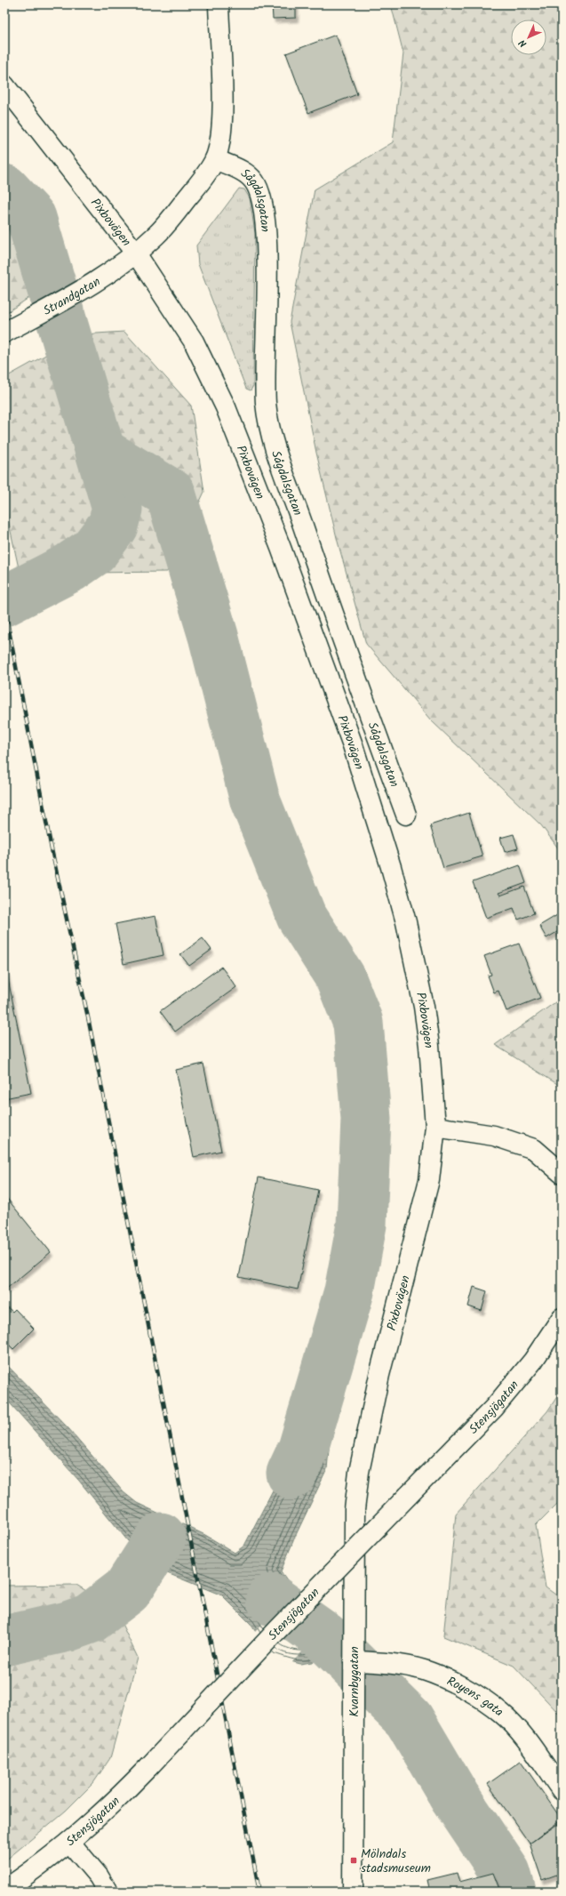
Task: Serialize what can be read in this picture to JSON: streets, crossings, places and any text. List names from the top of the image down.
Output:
{
  "streets": {
    "street": [
      "Sågdalsgatan",
      "Pixbovägen",
      "Strandgatan",
      "Stensjögatan",
      "Kvarnbygatan",
      "Royens gata"
    ]
  },
  "crossings": [
    ["Pixbovägen", "Strandgatan"],
    ["Pixbovägen", "Kvarnbygatan"],
    ["Kvarnbygatan", "Royens gata"]
  ],
  "places": {
    "transit": ["Mölndals stadsmuseum"]
  },
  "north": "bottom left"
}
